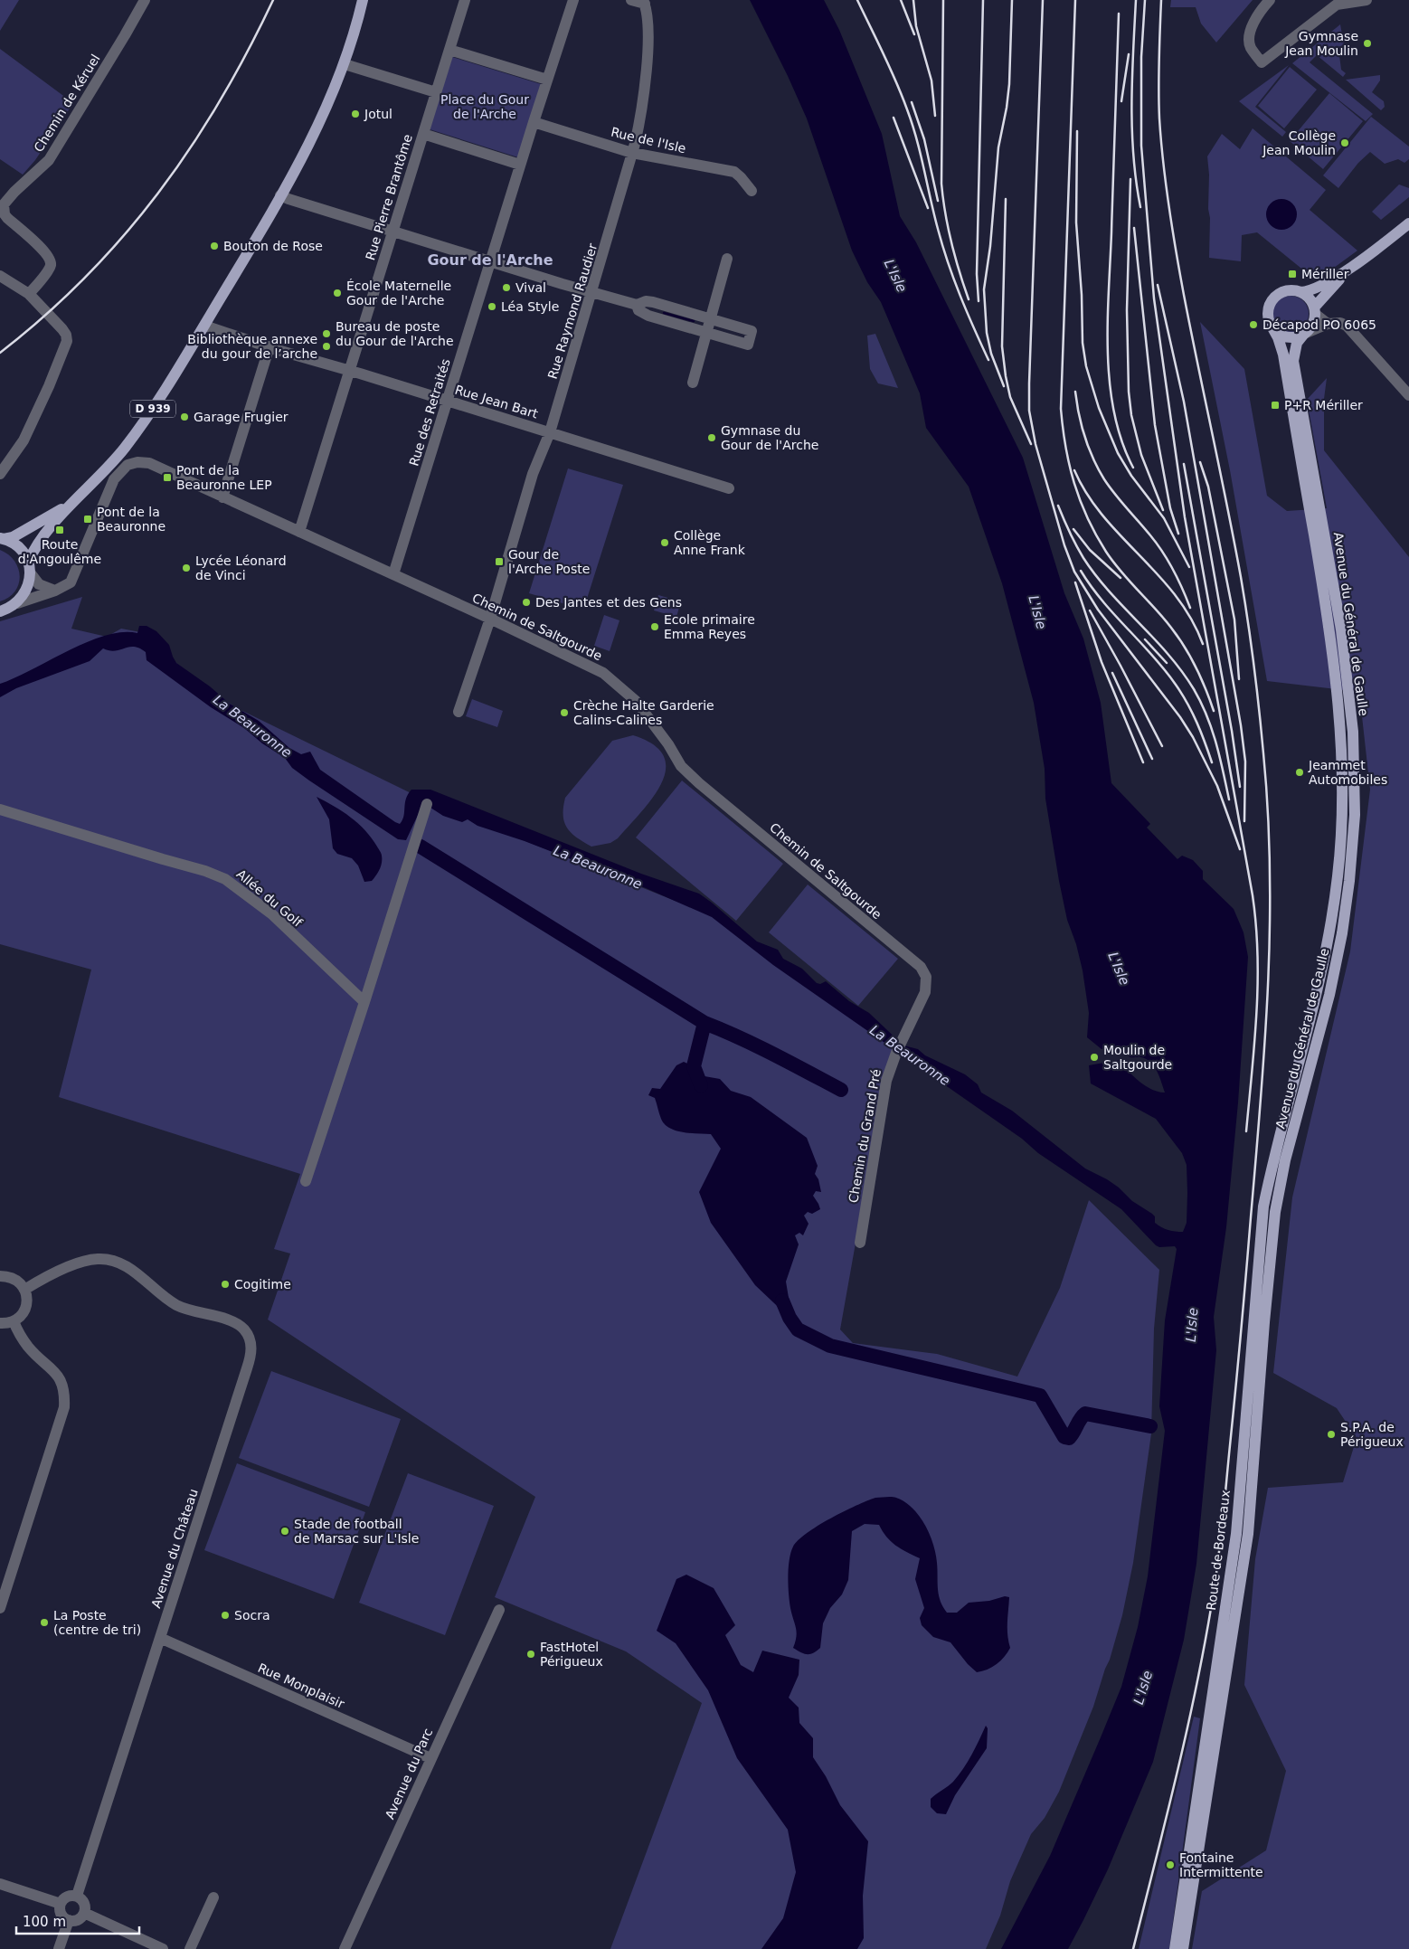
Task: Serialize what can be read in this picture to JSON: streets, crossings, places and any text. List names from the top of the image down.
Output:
{
  "streets": {
    "main road": ["D 939", "Avenue du Général de Gaulle", "Route de Bordeaux"],
    "street": [
      "Chemin de Kéruel",
      "Rue de l'Isle",
      "Rue Pierre Brantôme",
      "Rue Raymond Raudier",
      "Rue Jean Bart",
      "Rue des Retraités",
      "Chemin de Saltgourde",
      "Allée du Golf",
      "Chemin du Grand Pré",
      "Avenue du Château",
      "Rue Monplaisir",
      "Avenue du Parc"
    ]
  },
  "crossings": [
    ["Rue de l'Isle", "Rue Raymond Raudier"],
    ["Rue de l'Isle", "Rue des Retraités"],
    ["Rue Pierre Brantôme", "Rue Jean Bart"],
    ["Rue Pierre Brantôme", "Chemin de Saltgourde"],
    ["Rue Raymond Raudier", "Rue Jean Bart"],
    ["Rue Raymond Raudier", "Chemin de Saltgourde"],
    ["Rue Jean Bart", "D 939"],
    ["Rue Jean Bart", "Rue des Retraités"],
    ["Rue des Retraités", "Chemin de Saltgourde"],
    ["Avenue du Général de Gaulle", "Route de Bordeaux"],
    ["Chemin de Saltgourde", "Chemin du Grand Pré"],
    ["Avenue du Château", "Rue Monplaisir"],
    ["Rue Monplaisir", "Avenue du Parc"]
  ],
  "districts": ["Gour de l'Arche"],
  "water": ["L'Isle", "La Beauronne"],
  "parks": ["Place du Gour de l'Arche"],
  "places": {
    "other": [
      "Gymnase Jean Moulin",
      "Jotul",
      "Collège Jean Moulin",
      "Bouton de Rose",
      "Vival",
      "École Maternelle Gour de l'Arche",
      "Léa Style",
      "Décapod PO 6065",
      "Bureau de poste du Gour de l'Arche",
      "Bibliothèque annexe du gour de l’arche",
      "Garage Frugier",
      "Gymnase du Gour de l'Arche",
      "Collège Anne Frank",
      "Lycée Léonard de Vinci",
      "Des Jantes et des Gens",
      "Ecole primaire Emma Reyes",
      "Crèche Halte Garderie Calins-Calines",
      "Jeammet Automobiles",
      "Moulin de Saltgourde",
      "Cogitime",
      "S.P.A. de Périgueux",
      "Stade de football de Marsac sur L'Isle",
      "Socra",
      "La Poste (centre de tri)",
      "FastHotel Périgueux",
      "Fontaine Intermittente"
    ],
    "transit": [
      "Mériller",
      "P+R Mériller",
      "Pont de la Beauronne LEP",
      "Pont de la Beauronne",
      "Route d'Angoulême",
      "Gour de l'Arche Poste"
    ]
  },
  "scale_bar": "100 m"
}
